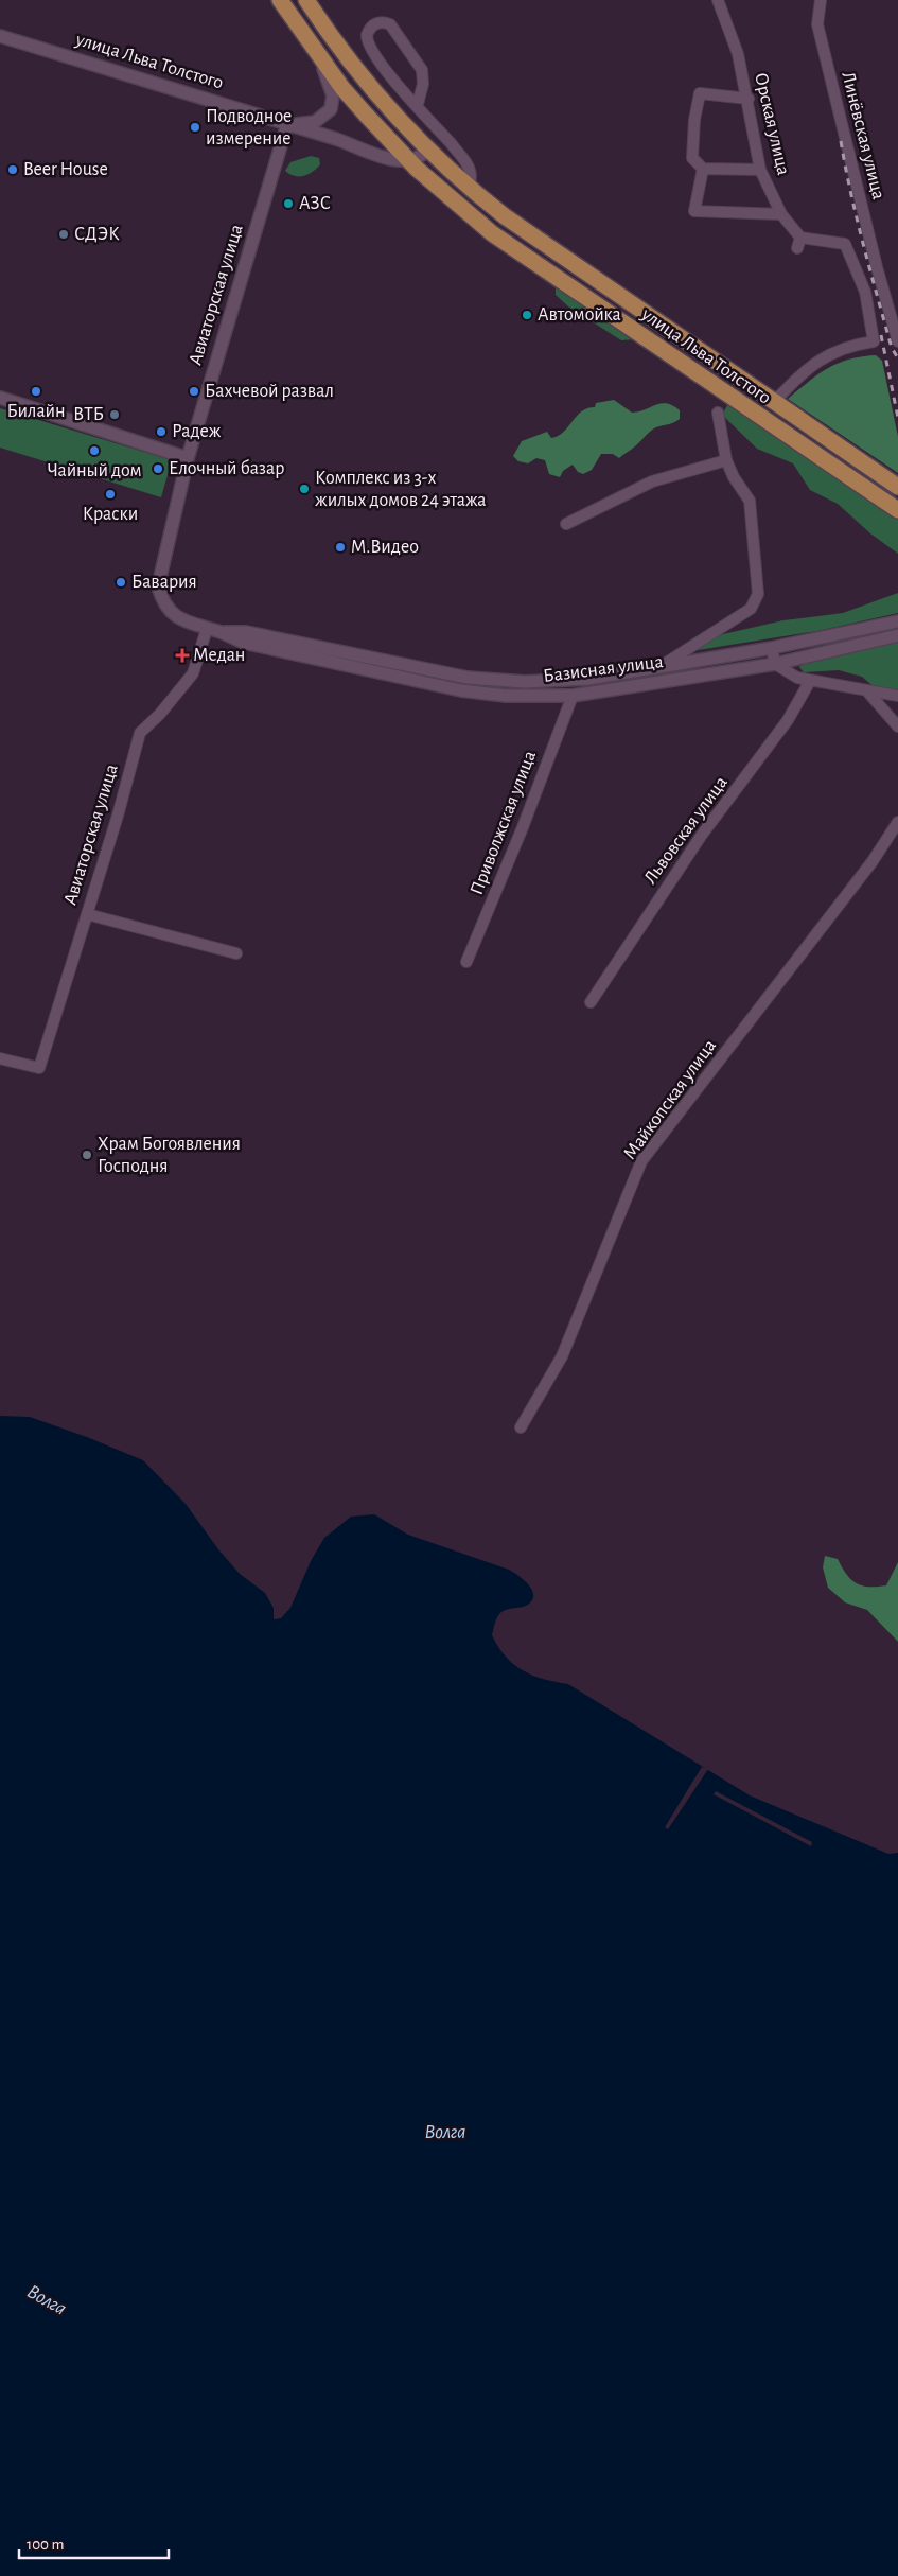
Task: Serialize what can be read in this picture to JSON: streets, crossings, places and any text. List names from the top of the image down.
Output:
{
  "streets": {
    "main road": ["улица Льва Толстого"],
    "street": [
      "Орская улица",
      "Линёвская улица",
      "Авиаторская улица",
      "Базисная улица",
      "Приволжская улица",
      "Львовская улица",
      "Майкопская улица"
    ]
  },
  "crossings": [
    ["улица Льва Толстого", "Орская улица"],
    ["улица Льва Толстого", "Авиаторская улица"],
    ["Авиаторская улица", "Базисная улица"],
    ["Базисная улица", "Приволжская улица"]
  ],
  "water": ["Волга"],
  "places": {
    "other": [
      "Подводное измерение",
      "Beer House",
      "АЗС",
      "СДЭК",
      "Автомойка",
      "Билайн",
      "Бахчевой развал",
      "ВТБ",
      "Радеж",
      "Чайный дом",
      "Елочный базар",
      "Комплекс из 3-х жилых домов 24 этажа",
      "Краски",
      "M.Видео",
      "Бавария",
      "Храм Богоявления Господня"
    ],
    "health": ["Медан"]
  },
  "scale_bar": "100 m"
}
